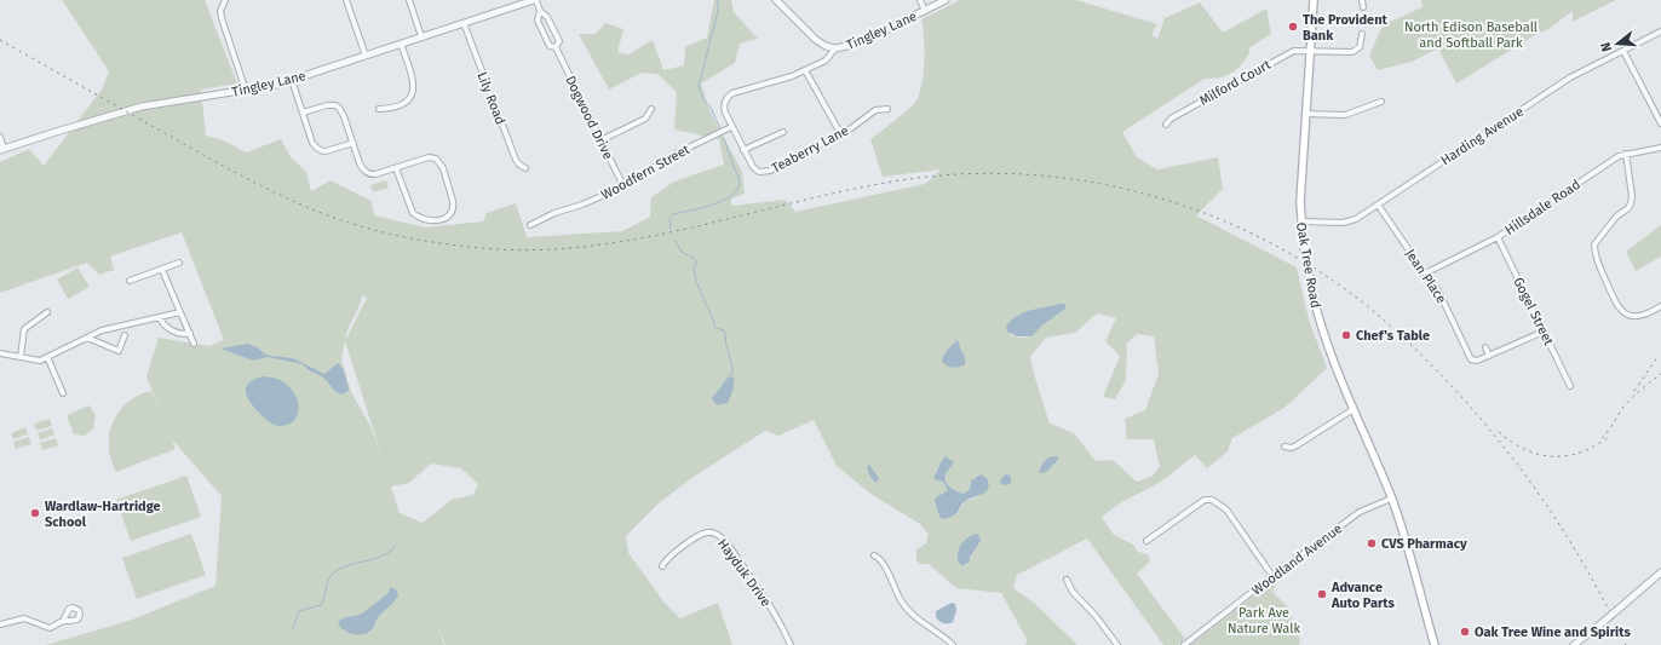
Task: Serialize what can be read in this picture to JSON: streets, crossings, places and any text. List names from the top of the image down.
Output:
{
  "streets": {
    "main road": ["Oak Tree Road"],
    "street": [
      "Tingley Lane",
      "Milford Court",
      "Lily Road",
      "Dogwood Drive",
      "Harding Avenue",
      "Teaberry Lane",
      "Woodfern Street",
      "Hillsdale Road",
      "Jean Place",
      "Gogel Street",
      "Woodland Avenue",
      "Hayduk Drive"
    ]
  },
  "crossings": [
    ["Tingley Lane", "Lily Road"],
    ["Tingley Lane", "Dogwood Drive"],
    ["Tingley Lane", "Teaberry Lane"],
    ["Milford Court", "Oak Tree Road"],
    ["Dogwood Drive", "Woodfern Street"],
    ["Harding Avenue", "Oak Tree Road"],
    ["Harding Avenue", "Jean Place"],
    ["Teaberry Lane", "Woodfern Street"],
    ["Hillsdale Road", "Jean Place"],
    ["Hillsdale Road", "Gogel Street"],
    ["Oak Tree Road", "Woodland Avenue"]
  ],
  "parks": ["North Edison Baseball and Softball Park", "Park Ave Nature Walk"],
  "places": [
    "The Provident Bank",
    "Chef's Table",
    "Wardlaw-Hartridge School",
    "CVS Pharmacy",
    "Advance Auto Parts",
    "Oak Tree Wine and Spirits"
  ],
  "north": "left"
}
